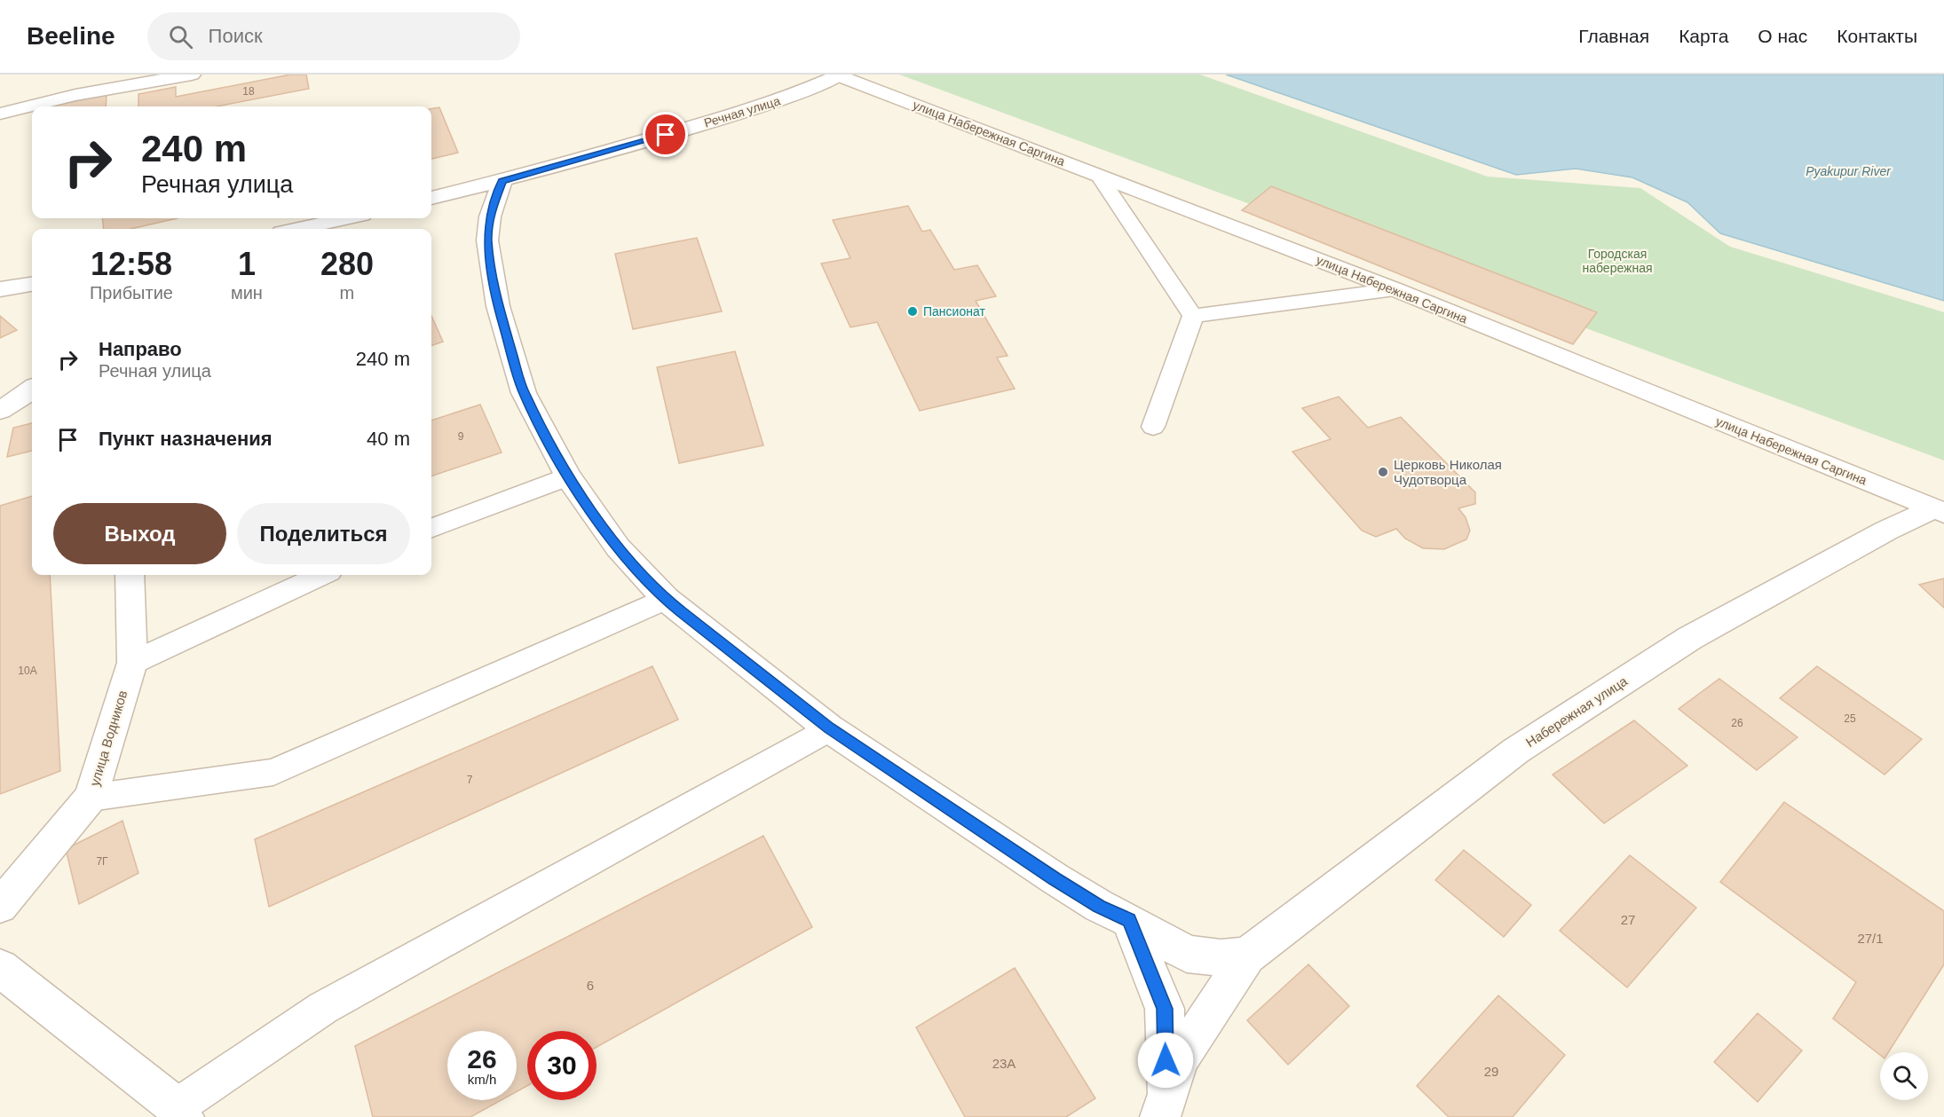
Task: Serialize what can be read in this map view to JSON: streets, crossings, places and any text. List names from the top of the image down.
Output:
{
  "streets": {
    "street": [
      "Речная улица",
      "улица Набережная Саргина",
      "Набережная улица",
      "улица Водников"
    ]
  },
  "crossings": [
    ["Речная улица", "улица Набережная Саргина"],
    ["улица Набережная Саргина", "Набережная улица"]
  ],
  "water": ["Pyakupur River"],
  "parks": ["Городская набережная"],
  "places": ["Пансионат", "Церковь Николая Чудотворца"],
  "house_numbers": [
    "18",
    "9",
    "10А",
    "25",
    "26",
    "7",
    "7Г",
    "27",
    "27/1",
    "6",
    "23А",
    "29"
  ],
  "page": {
    "header": "Beeline",
    "search": "Поиск",
    "nav": [
      "Главная",
      "Карта",
      "О нас",
      "Контакты"
    ],
    "turn": ["240 m", "Речная улица"],
    "eta": [
      "12:58",
      "Прибытие",
      "1",
      "мин",
      "280",
      "m"
    ],
    "list": [
      {
        "name": "Направо",
        "note": "Речная улица",
        "value": "240 m"
      },
      {
        "name": "Пункт назначения",
        "value": "40 m"
      }
    ],
    "buttons": ["Выход", "Поделиться"],
    "speed": "26 km/h",
    "limit": "30"
  }
}
